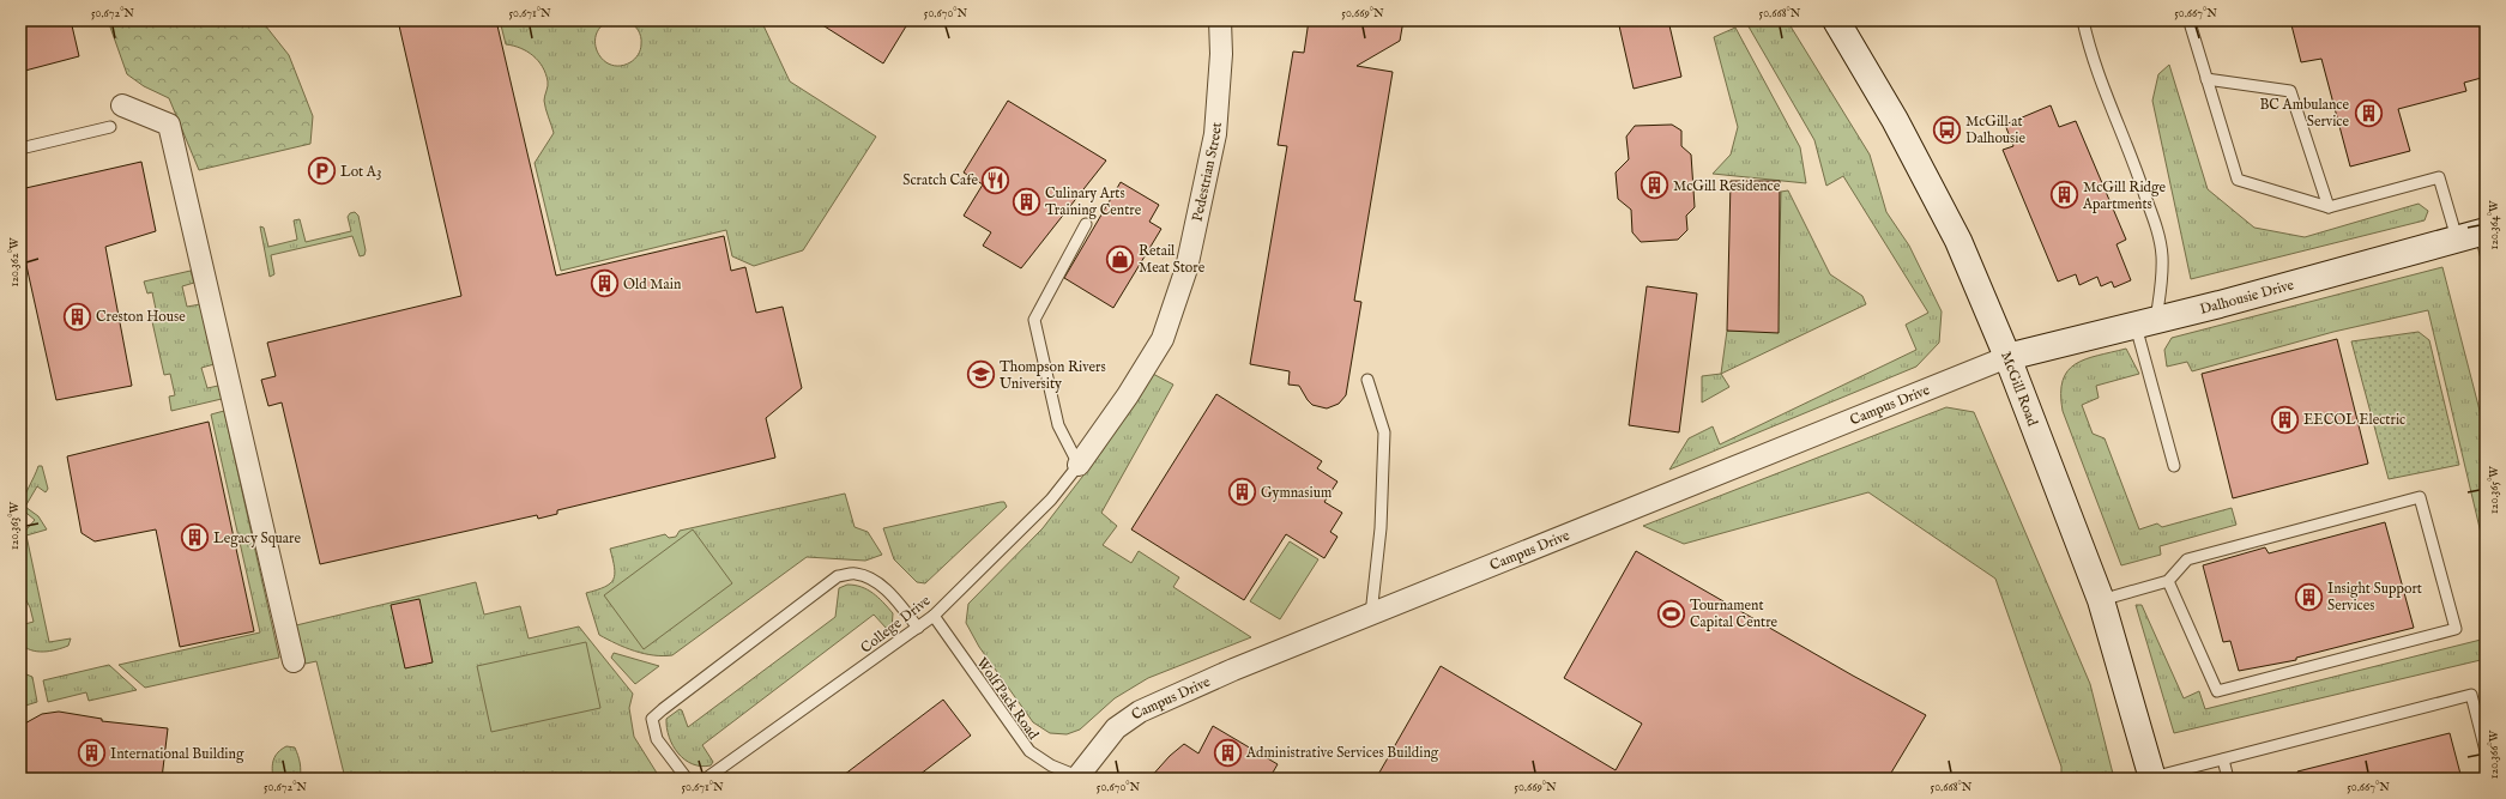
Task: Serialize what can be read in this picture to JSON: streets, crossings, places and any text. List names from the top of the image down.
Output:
{
  "streets": {
    "main road": ["Dalhousie Drive", "McGill Road"],
    "street": ["Pedestrian Street", "Campus Drive"],
    "lane": ["College Drive", "WolfPack Road"]
  },
  "crossings": [
    ["Pedestrian Street", "College Drive"],
    ["Dalhousie Drive", "McGill Road"],
    ["Dalhousie Drive", "Campus Drive"],
    ["McGill Road", "Campus Drive"],
    ["Campus Drive", "WolfPack Road"],
    ["College Drive", "WolfPack Road"]
  ],
  "places": {
    "building": [
      "BC Ambulance Service",
      "McGill Residence",
      "McGill Ridge Apartments",
      "Culinary Arts Training Centre",
      "Old Main",
      "Creston House",
      "EECOL Electric",
      "Gymnasium",
      "Legacy Square",
      "Insight Support Services",
      "Administrative Services Building",
      "International Building"
    ],
    "bus stop": ["McGill at Dalhousie"],
    "parking": ["Lot A3"],
    "restaurant": ["Scratch Cafe"],
    "shop": ["Retail Meat Store"],
    "school or university": ["Thompson Rivers University"],
    "sports": ["Tournament Capital Centre"]
  },
  "coordinates": [
    "50.672°N",
    "50.671°N",
    "50.670°N",
    "50.669°N",
    "50.668°N",
    "50.667°N",
    "120.364°W",
    "120.362°W",
    "120.365°W",
    "120.363°W",
    "120.366°W"
  ]
}
